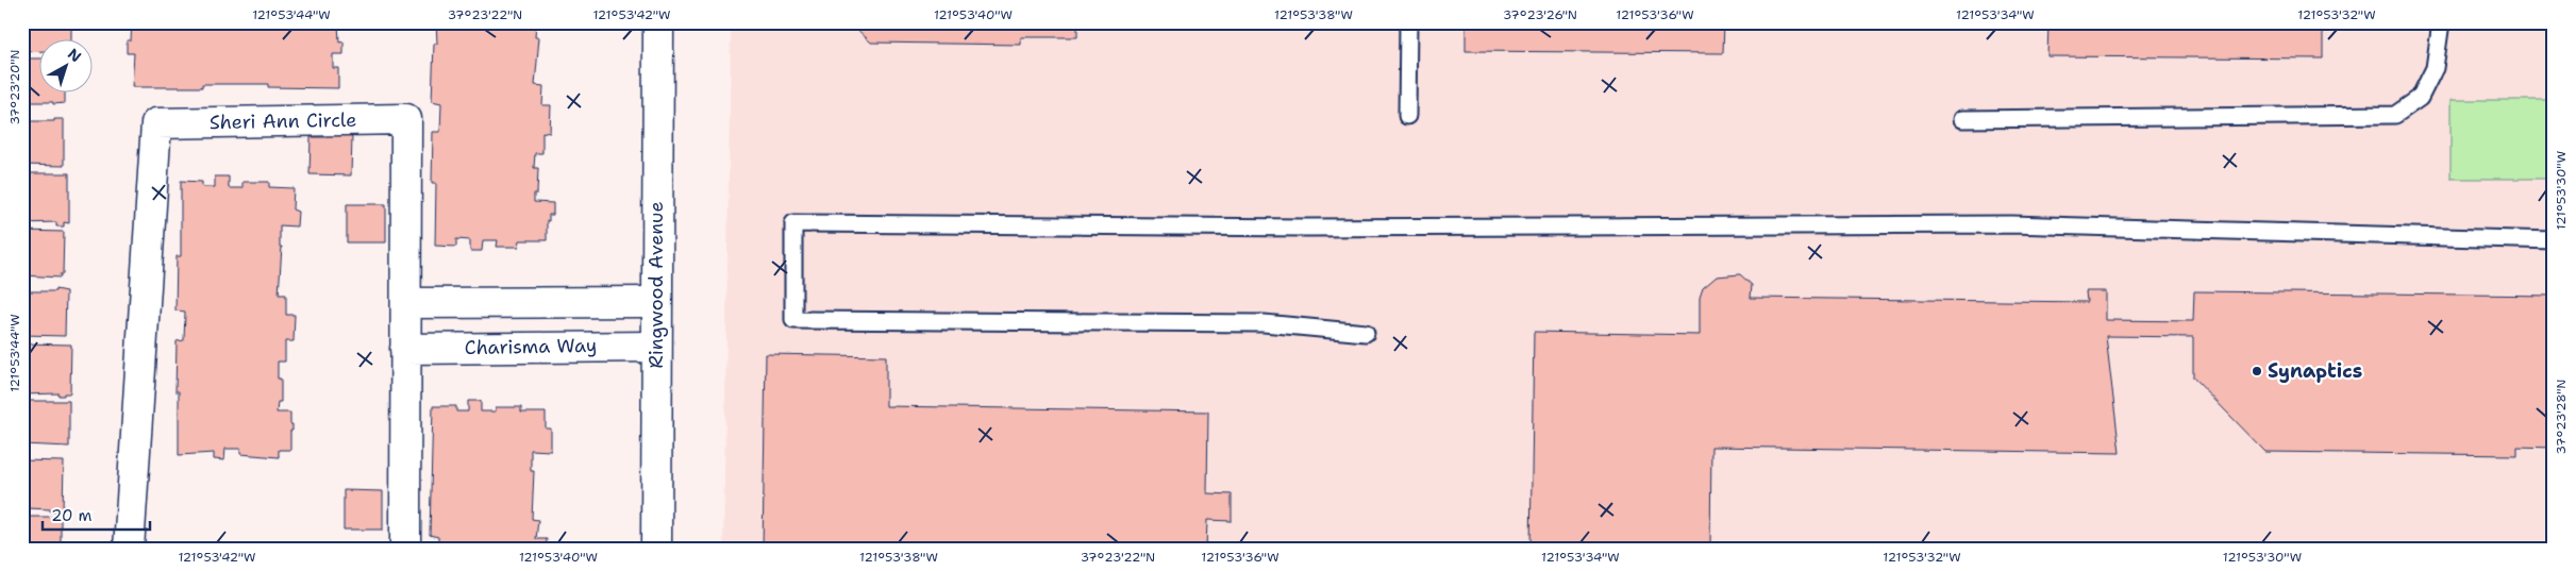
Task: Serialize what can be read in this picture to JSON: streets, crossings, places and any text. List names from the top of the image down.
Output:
{
  "streets": {
    "street": ["Sheri Ann Circle", "Ringwood Avenue", "Charisma Way"]
  },
  "crossings": [
    ["Sheri Ann Circle", "Charisma Way"],
    ["Ringwood Avenue", "Charisma Way"]
  ],
  "places": ["Synaptics"],
  "scale_bar": "20 m",
  "north": "top right",
  "coordinates": [
    "121°53'44\"W",
    "37°23'22\"N",
    "121°53'42\"W",
    "121°53'40\"W",
    "121°53'38\"W",
    "37°23'26\"N",
    "121°53'36\"W",
    "121°53'34\"W",
    "121°53'32\"W",
    "37°23'20\"N",
    "121°53'30\"W",
    "37°23'28\"N"
  ]
}
